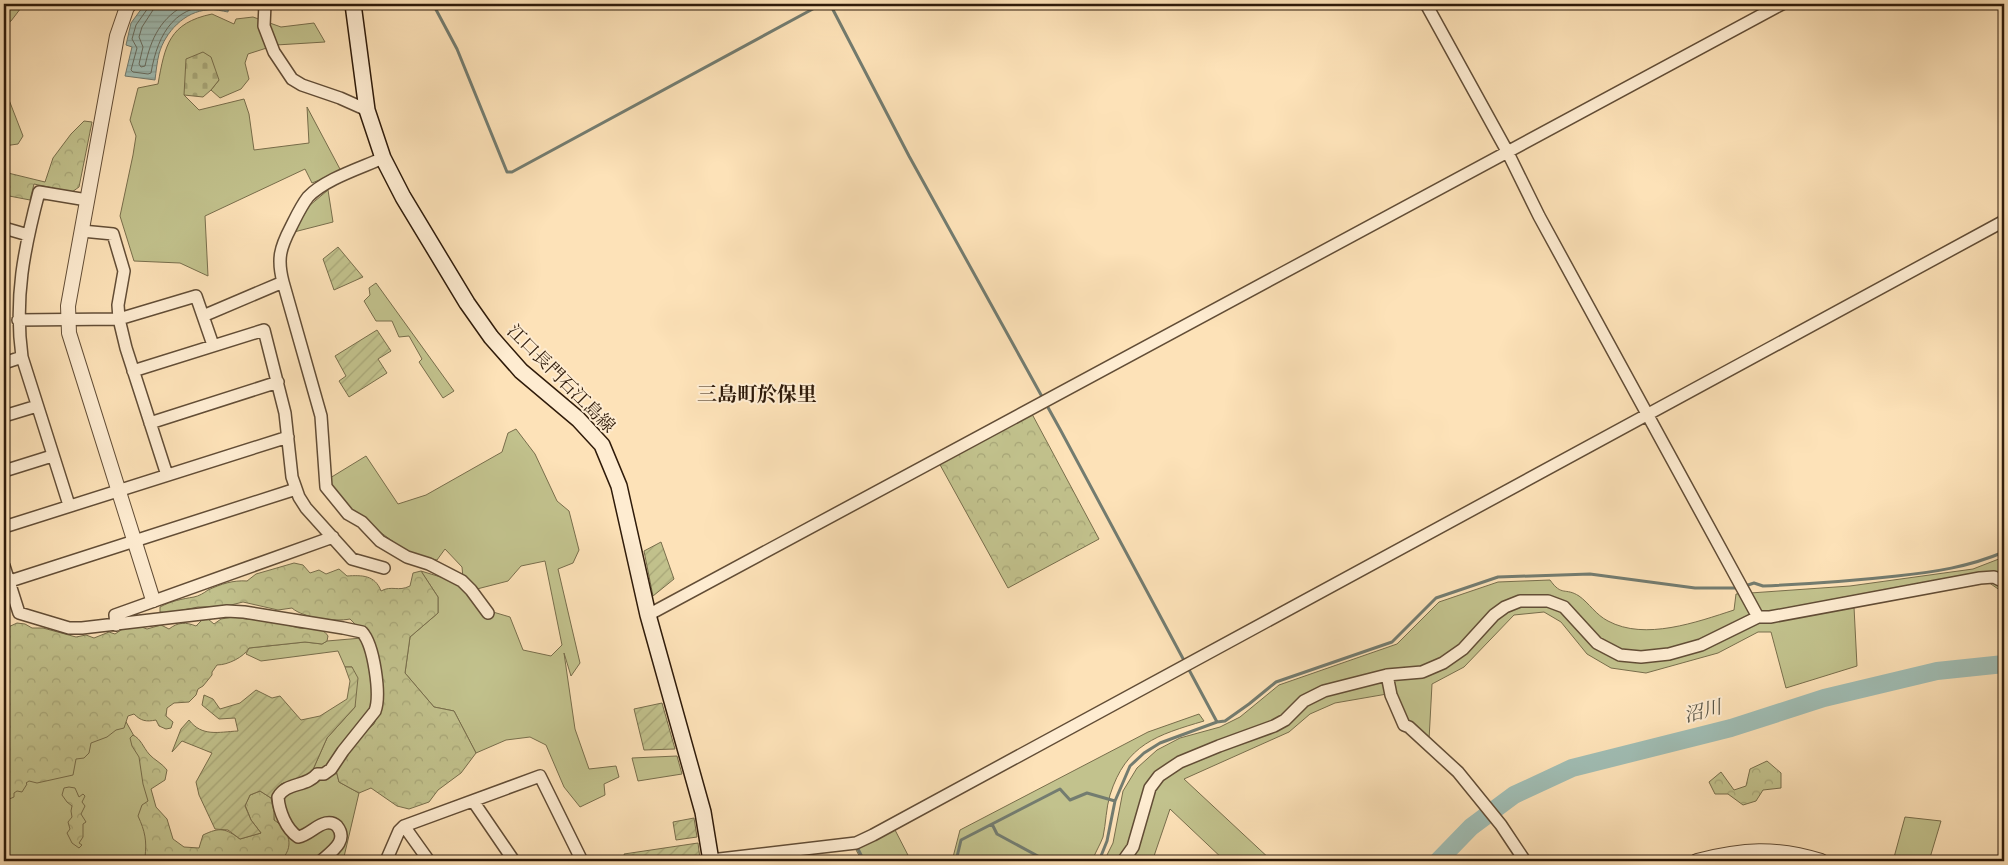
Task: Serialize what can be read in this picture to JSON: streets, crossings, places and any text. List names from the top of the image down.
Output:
{
  "streets": {
    "main road": ["江口長門石江島線"]
  },
  "districts": ["三島町於保里"],
  "water": ["沼川"]
}
